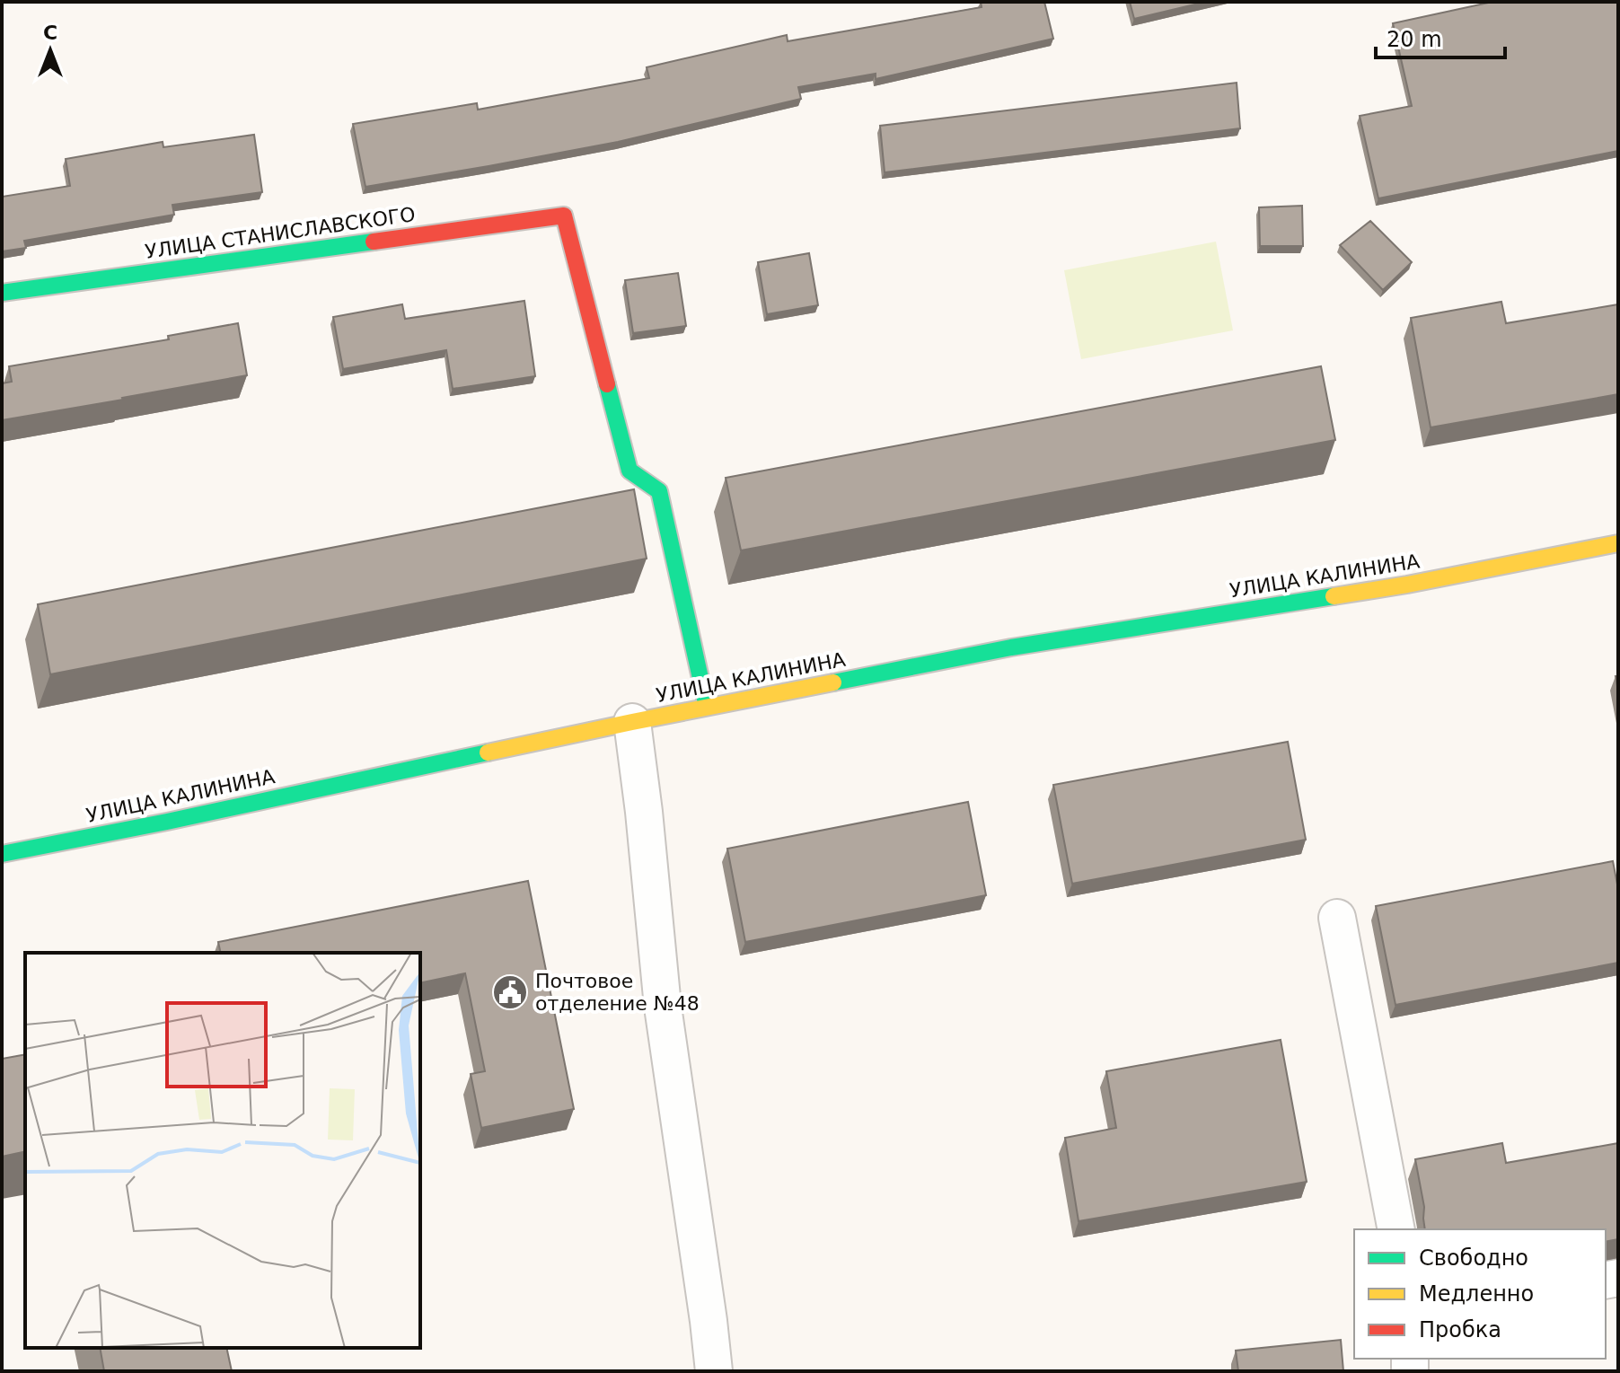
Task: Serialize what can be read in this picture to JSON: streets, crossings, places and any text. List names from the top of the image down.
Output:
{
  "streets": {
    "main road": ["УЛИЦА СТАНИСЛАВСКОГО", "УЛИЦА КАЛИНИНА"]
  },
  "crossings": [
    ["УЛИЦА СТАНИСЛАВСКОГО", "УЛИЦА КАЛИНИНА"]
  ],
  "places": {
    "public building": ["Почтовое отделение №48"]
  },
  "legend": ["Свободно", "Медленно", "Пробка"],
  "scale_bar": "20 m",
  "north": "top"
}
